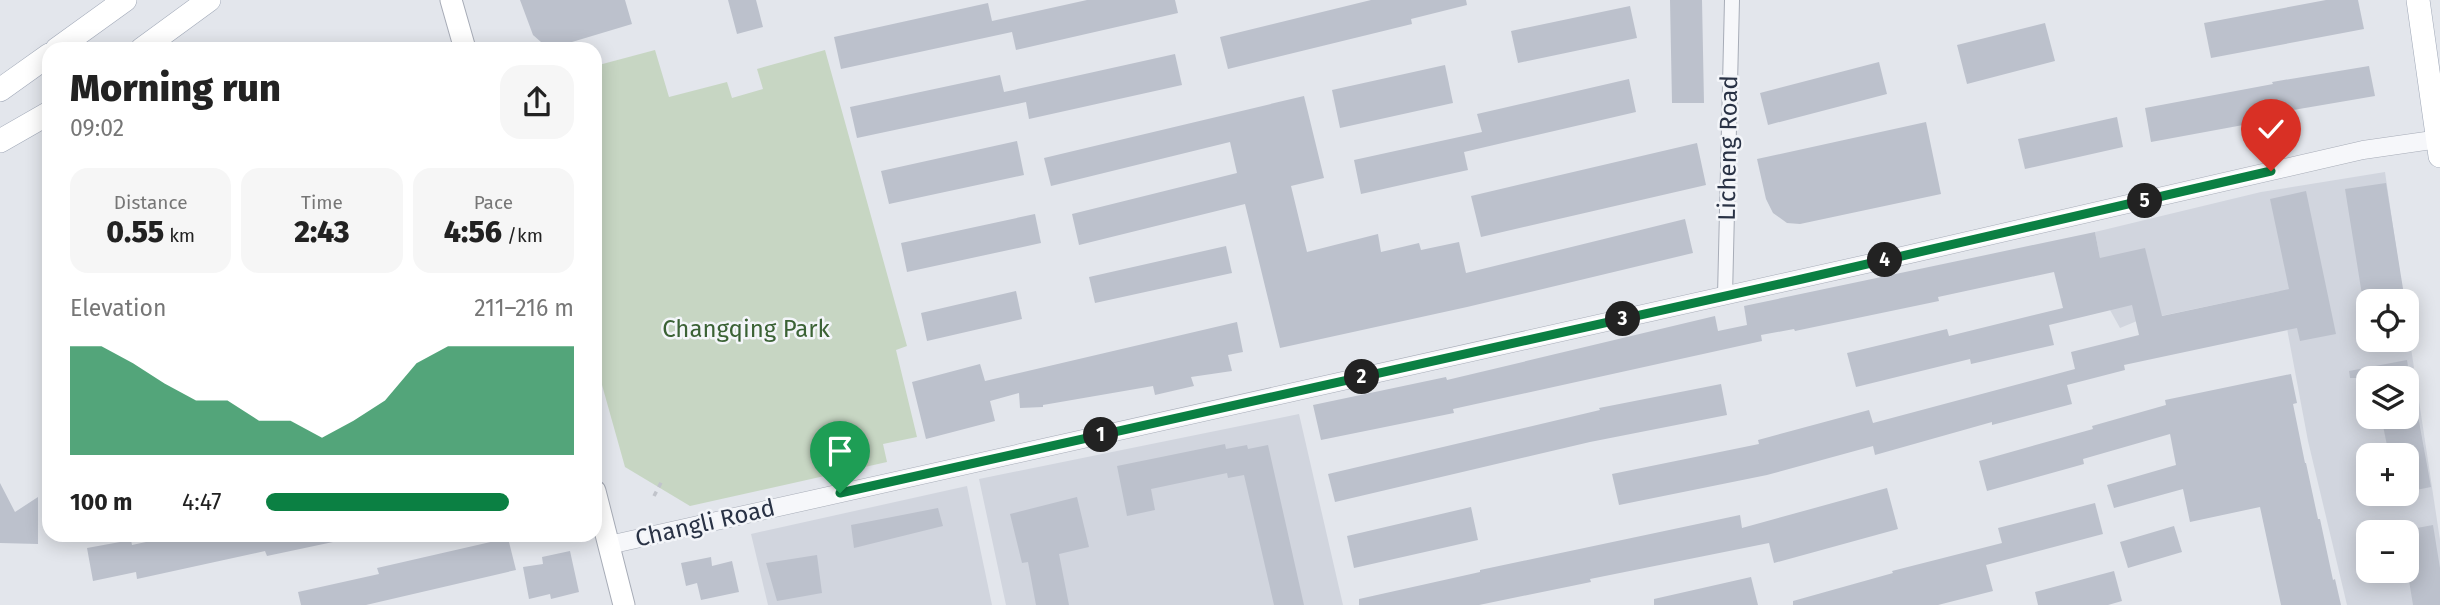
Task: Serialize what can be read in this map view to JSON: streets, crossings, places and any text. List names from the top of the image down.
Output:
{
  "streets": {
    "street": ["Licheng Road", "Changli Road"]
  },
  "crossings": [
    ["Licheng Road", "Changli Road"]
  ],
  "parks": ["Changqing Park"],
  "page": {
    "heading": ["Morning run", "09:02"],
    "stats": [
      ["Distance", "0.55 km"],
      ["Time", "2:43"],
      ["Pace", "4:56 /km"]
    ],
    "pins": [
      "5",
      "4",
      "3",
      "2",
      "1"
    ],
    "chart": ["Elevation", "211–216 m"],
    "map_buttons": ["+", "−"],
    "list": [
      {
        "name": "100 m",
        "note": "4:47"
      }
    ]
  }
}
